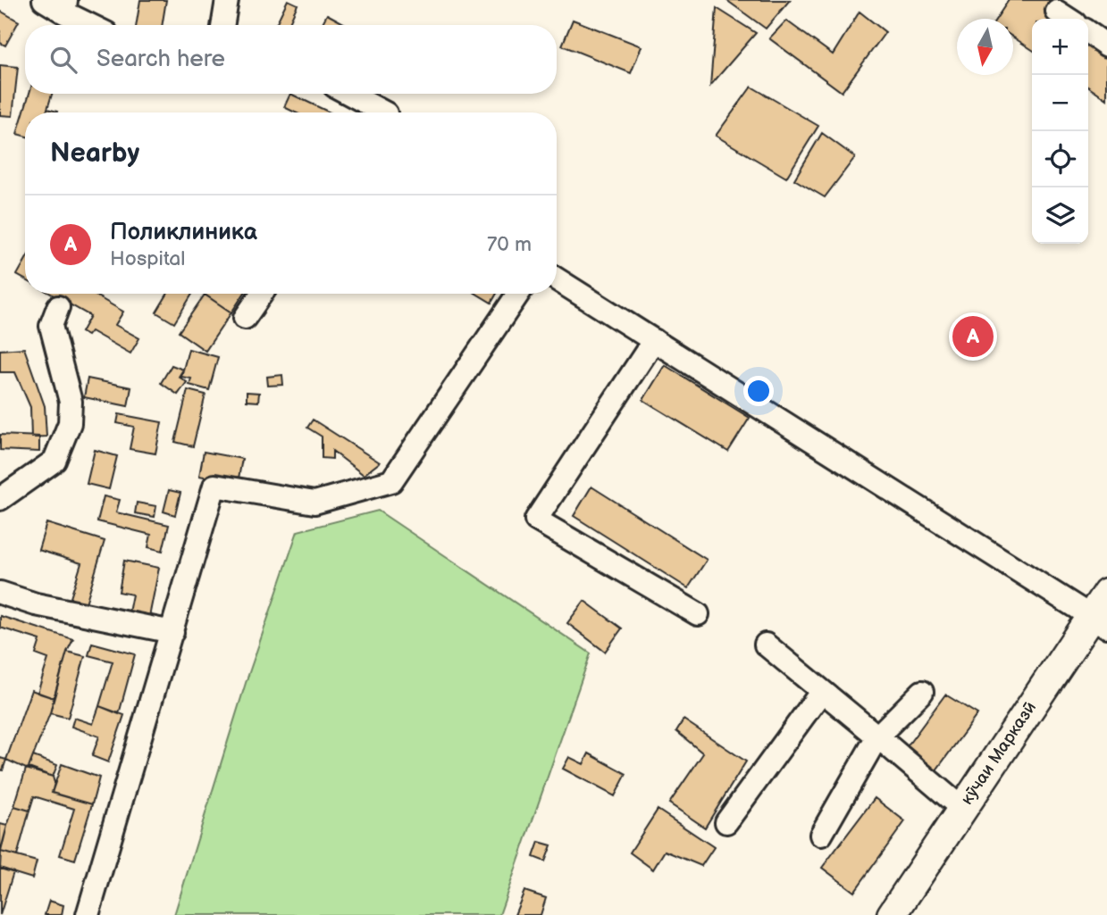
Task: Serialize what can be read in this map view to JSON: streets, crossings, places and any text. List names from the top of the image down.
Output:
{
  "streets": {
    "main road": ["кӯчаи Марказӣ"]
  },
  "north": "bottom",
  "page": {
    "map_buttons": ["+", "−"],
    "search": "Search here",
    "heading": "Nearby",
    "list": [
      {
        "mark": "A",
        "name": "Поликлиника",
        "note": "Hospital",
        "value": "70 m"
      }
    ],
    "pins": "A"
  }
}
